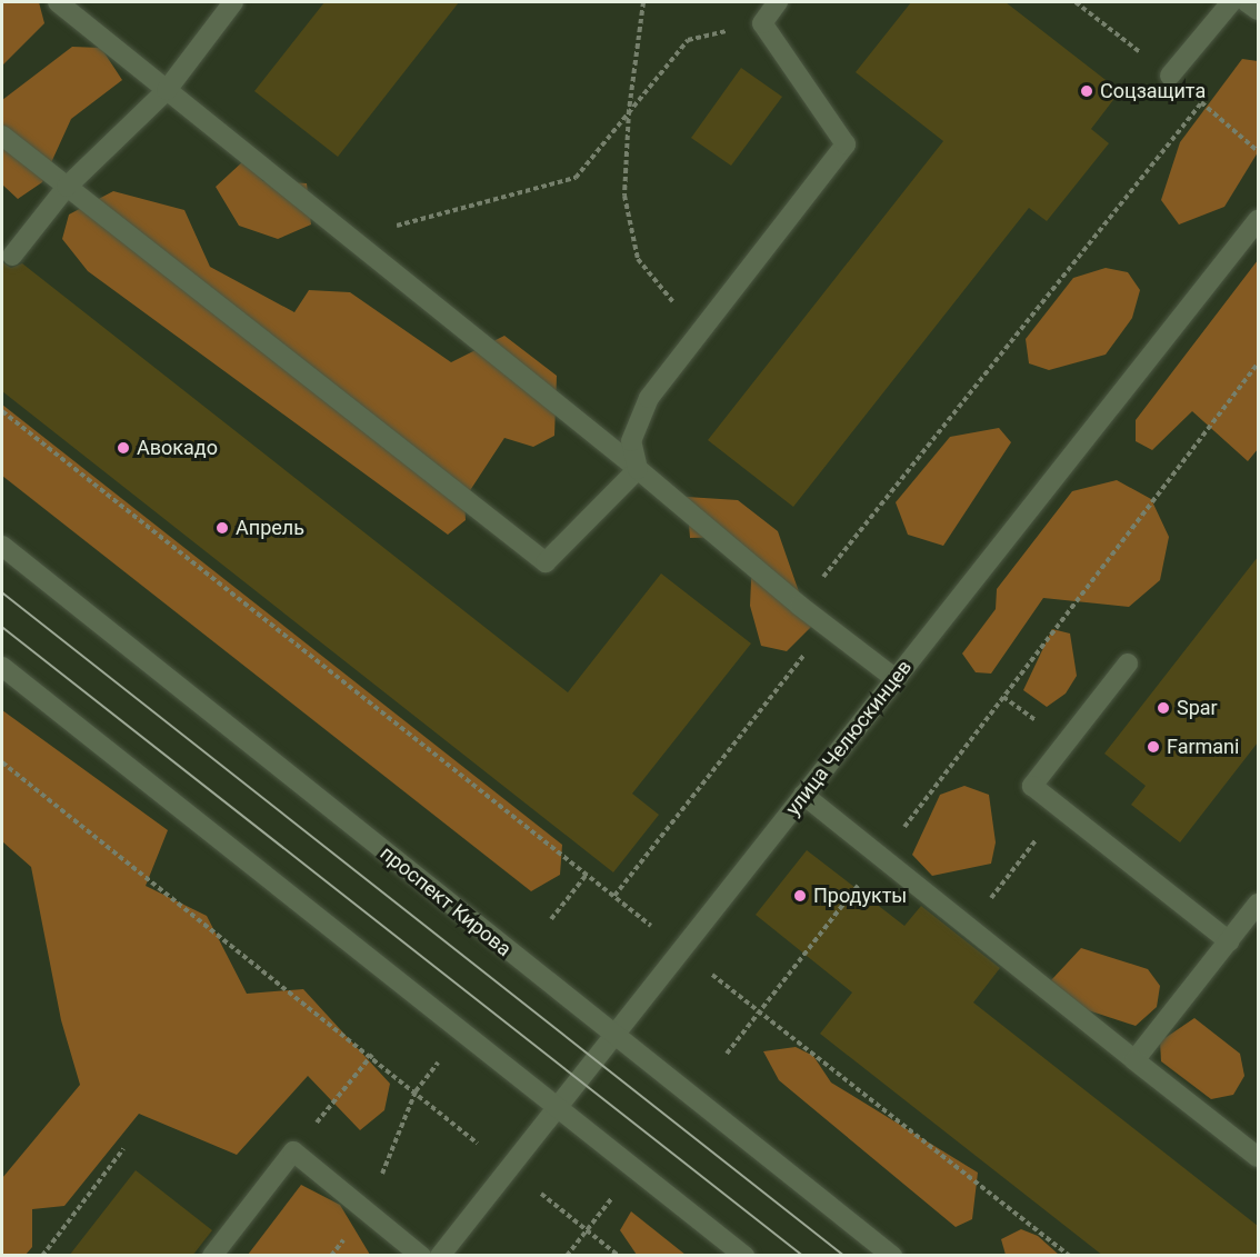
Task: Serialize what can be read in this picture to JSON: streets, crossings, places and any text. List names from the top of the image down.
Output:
{
  "streets": {
    "street": ["улица Челюскинцев", "проспект Кирова"]
  },
  "crossings": [
    ["улица Челюскинцев", "проспект Кирова"]
  ],
  "places": [
    "Соцзащита",
    "Авокадо",
    "Апрель",
    "Spar",
    "Farmani",
    "Продукты"
  ]
}
